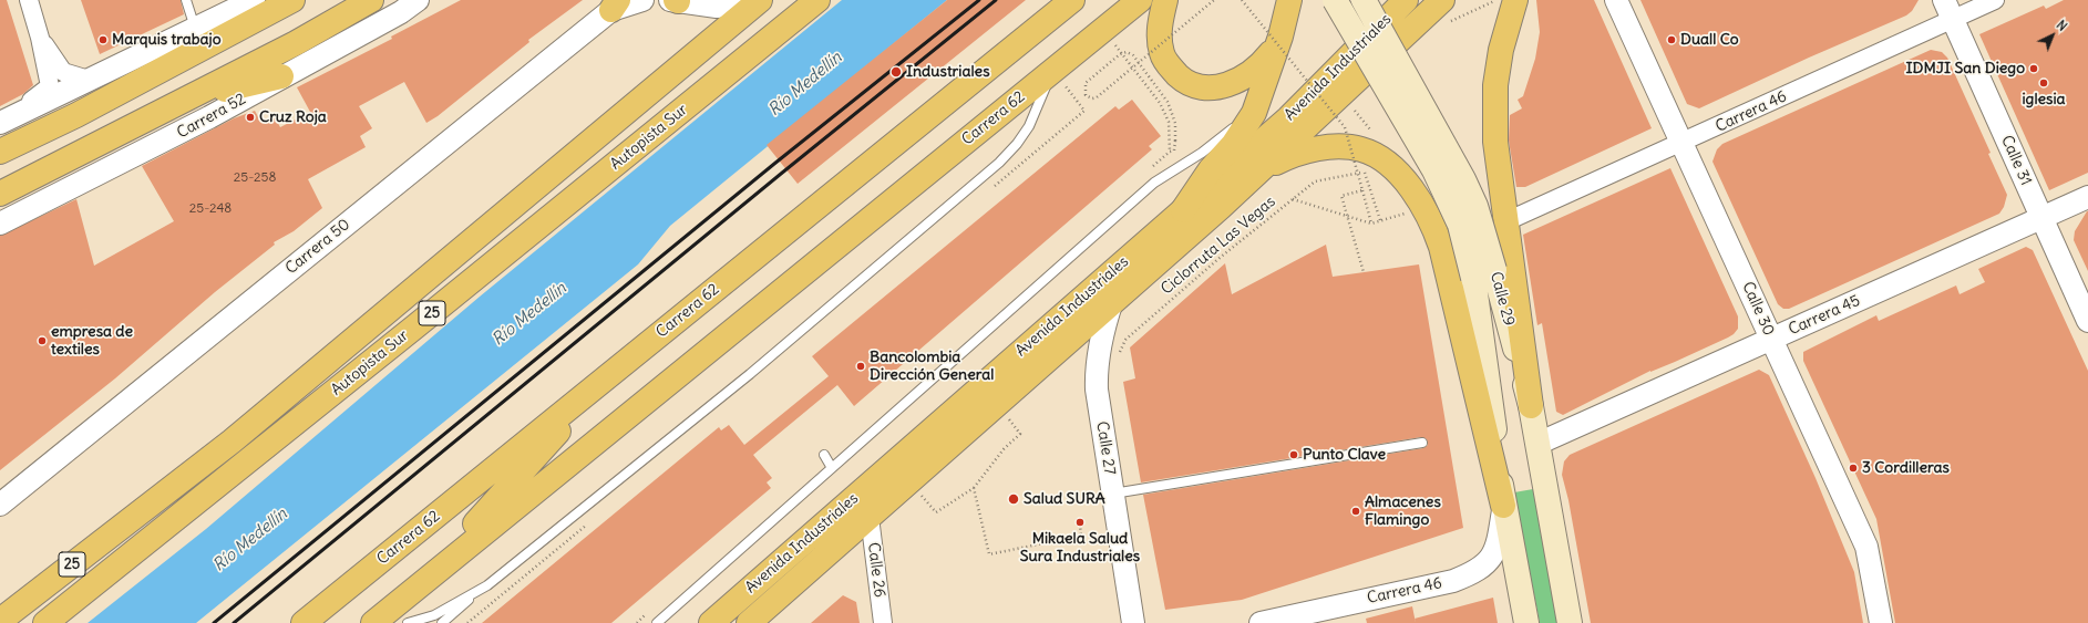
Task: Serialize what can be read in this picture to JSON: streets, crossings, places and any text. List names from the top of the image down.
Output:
{
  "streets": {
    "main road": [
      "Avenida Industriales",
      "Carrera 52",
      "Carrera 62",
      "Autopista Sur",
      "Calle 29",
      "25"
    ],
    "street": [
      "Carrera 46",
      "Calle 31",
      "Carrera 50",
      "Calle 30",
      "Carrera 45",
      "Calle 27",
      "Calle 26"
    ],
    "path": ["Ciclorruta Las Vegas"]
  },
  "crossings": [
    ["Avenida Industriales", "Calle 27"],
    ["Avenida Industriales", "Calle 26"],
    ["Carrera 46", "Calle 31"],
    ["Carrera 46", "Calle 29"],
    ["Carrera 46", "Calle 30"],
    ["Calle 31", "Carrera 45"],
    ["Calle 29", "Carrera 45"],
    ["Calle 30", "Carrera 45"]
  ],
  "water": ["Río Medellín"],
  "places": [
    "Marquis trabajo",
    "Duall Co",
    "IDMJI San Diego",
    "Industriales",
    "iglesia",
    "Cruz Roja",
    "empresa de textiles",
    "Bancolombia Dirección General",
    "Punto Clave",
    "3 Cordilleras",
    "Salud SURA",
    "Almacenes Flamingo",
    "Mikaela Salud Sura Industriales"
  ],
  "house_numbers": ["25-258", "25-248"],
  "north": "top right"
}
